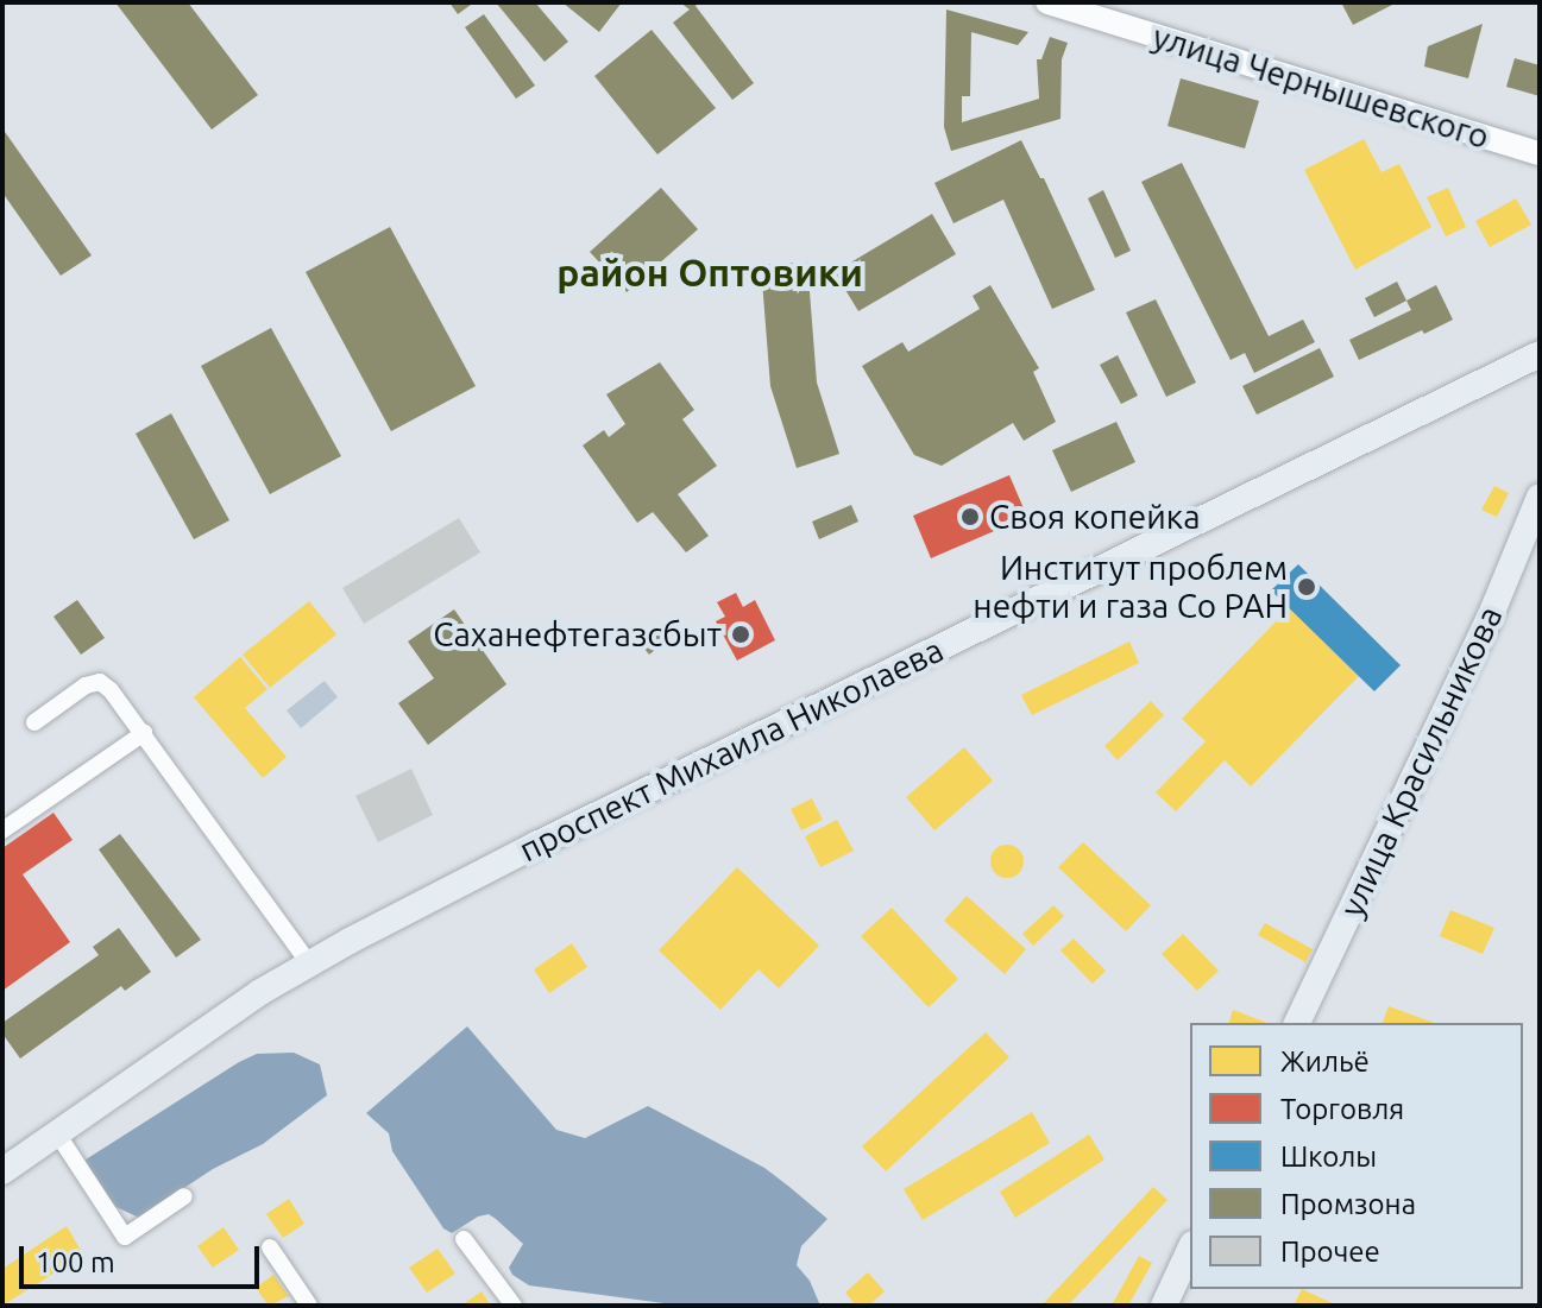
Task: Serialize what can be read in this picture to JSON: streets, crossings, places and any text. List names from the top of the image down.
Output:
{
  "streets": {
    "main road": ["улица Чернышевского", "проспект Михаила Николаева", "улица Красильникова"]
  },
  "districts": ["район Оптовики"],
  "places": ["Своя копейка", "Институт проблем нефти и газа Со РАН", "Саханефтегазсбыт"],
  "legend": [
    "Жильё",
    "Торговля",
    "Школы",
    "Промзона",
    "Прочее"
  ],
  "scale_bar": "100 m"
}
